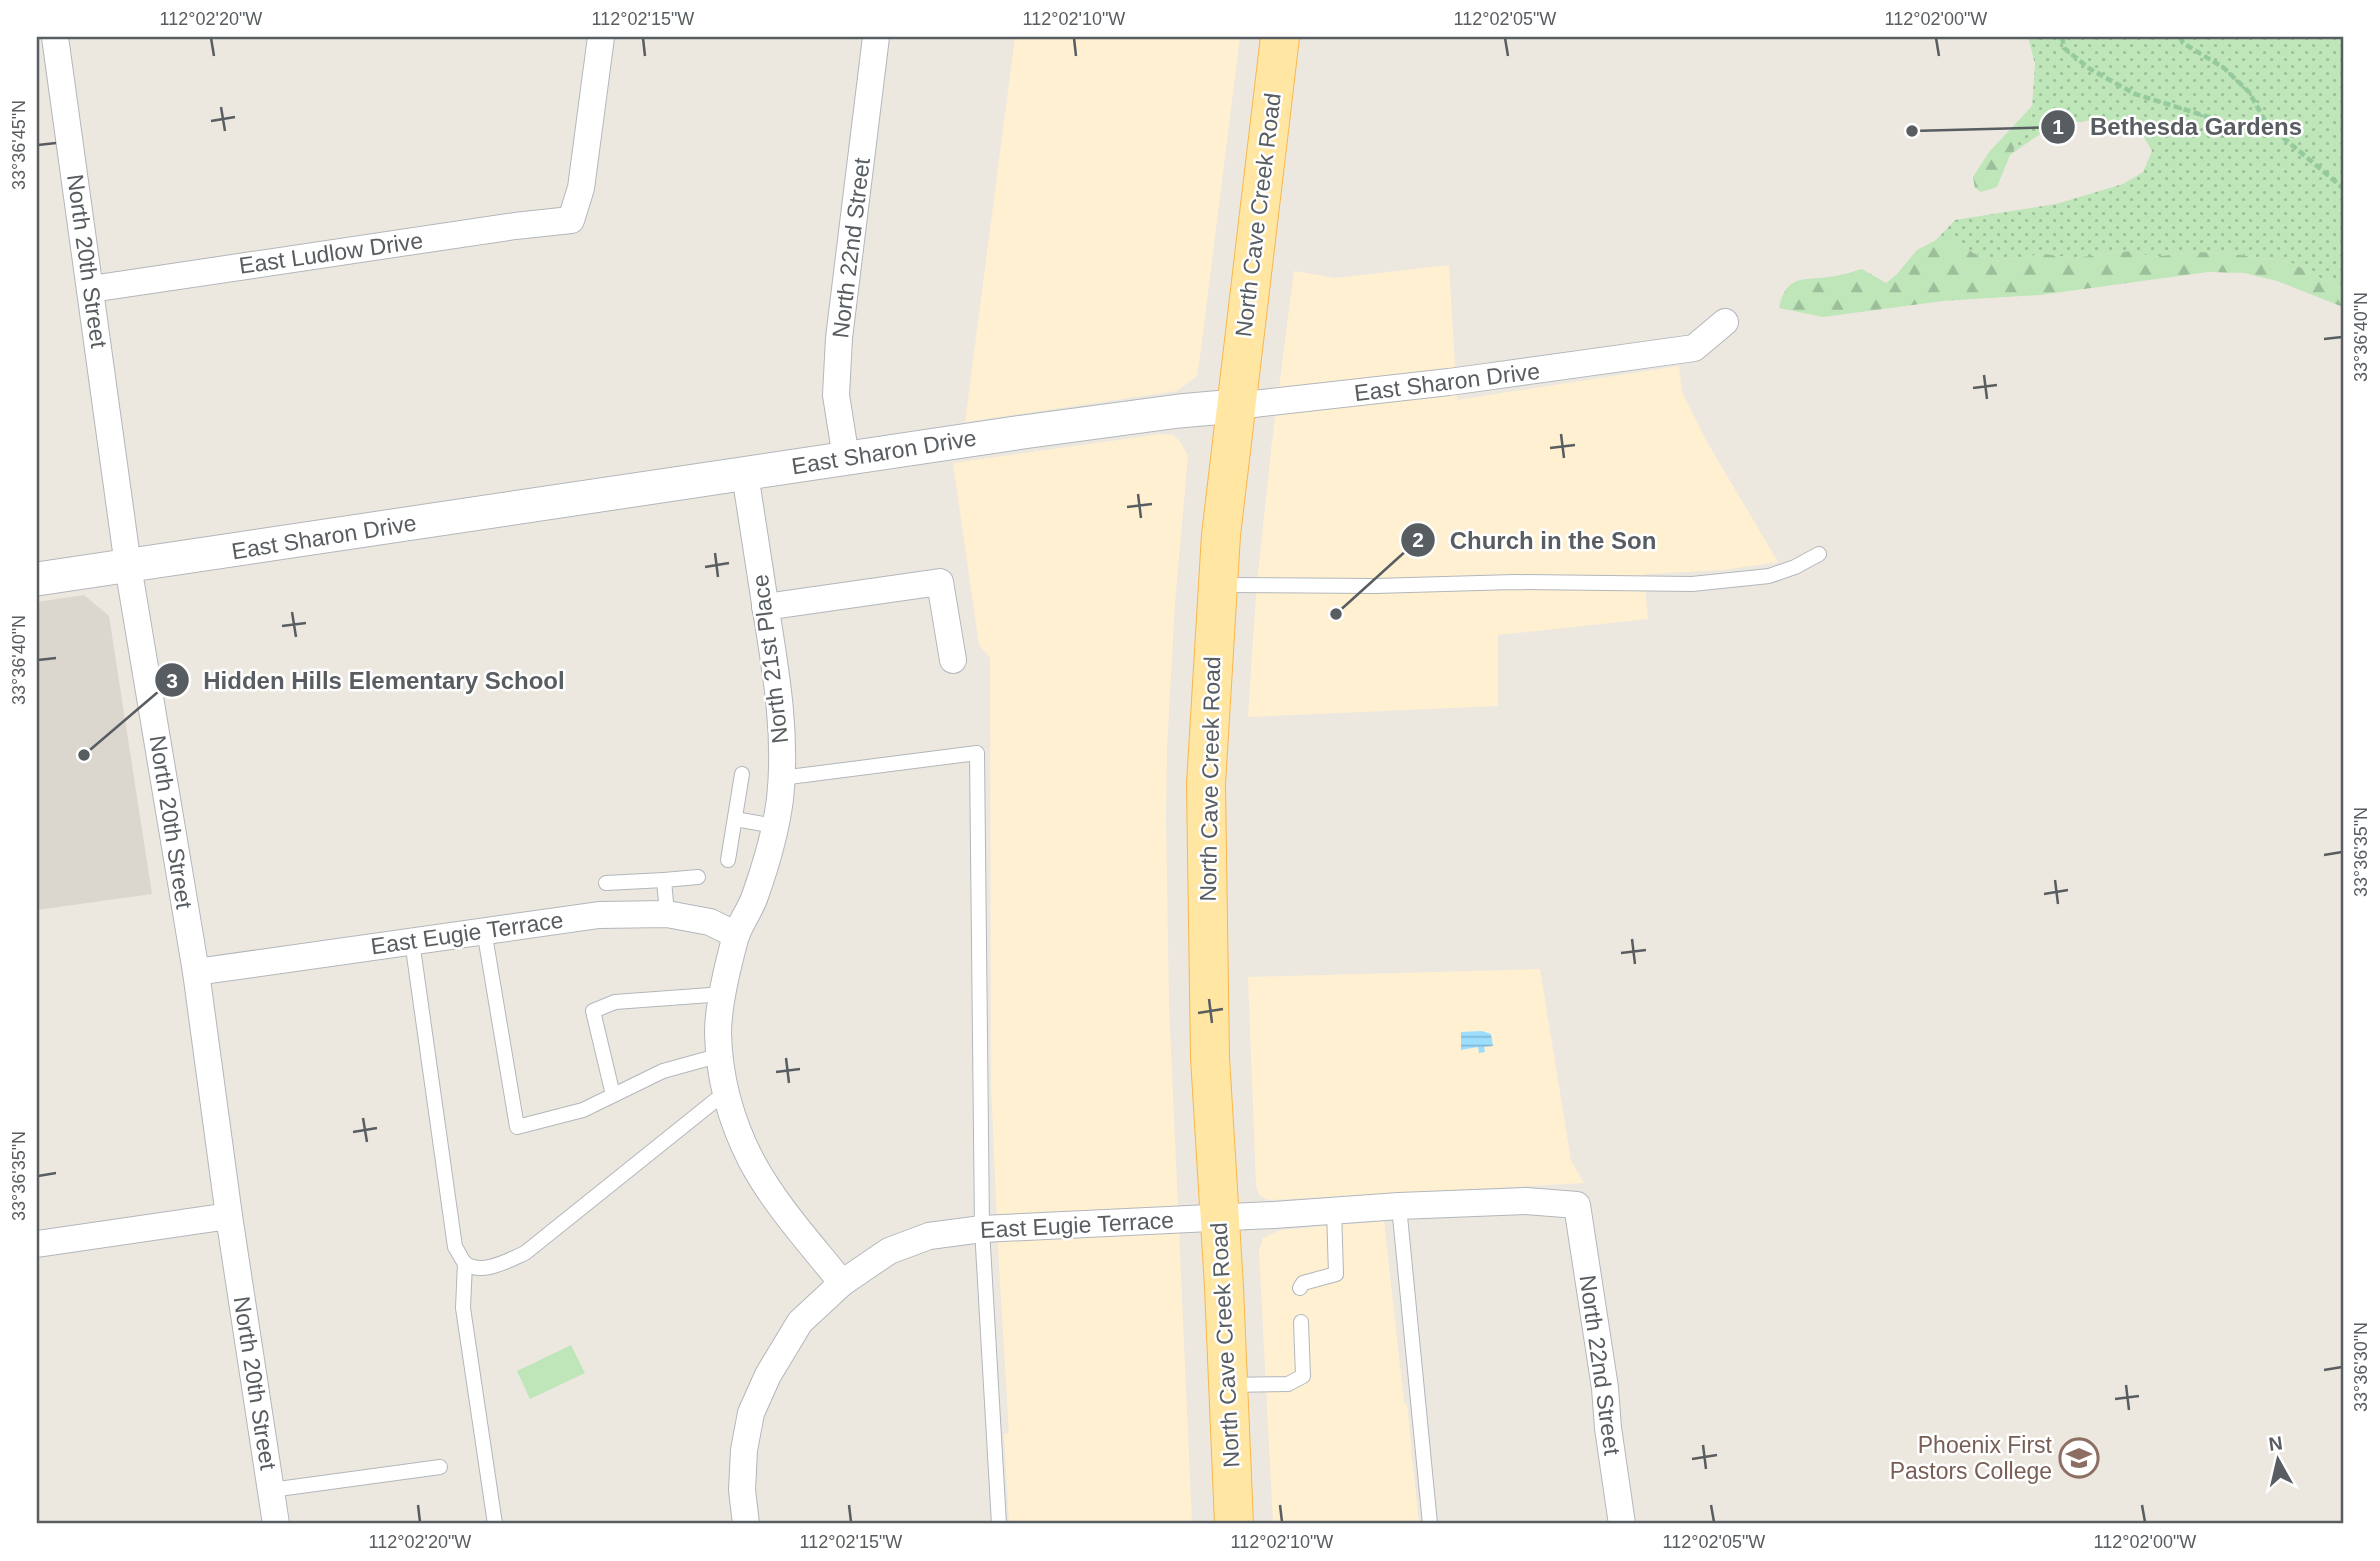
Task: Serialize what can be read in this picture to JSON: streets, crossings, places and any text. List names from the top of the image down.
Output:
{
  "streets": {
    "main road": ["North Cave Creek Road"],
    "street": [
      "North 22nd Street",
      "East Ludlow Drive",
      "North 20th Street",
      "East Sharon Drive",
      "North 21st Place",
      "East Eugie Terrace"
    ]
  },
  "crossings": [
    ["North Cave Creek Road", "East Sharon Drive"],
    ["North Cave Creek Road", "East Eugie Terrace"],
    ["North 22nd Street", "East Sharon Drive"],
    ["North 22nd Street", "East Eugie Terrace"],
    ["East Ludlow Drive", "North 20th Street"],
    ["North 20th Street", "East Sharon Drive"],
    ["North 20th Street", "East Eugie Terrace"],
    ["East Sharon Drive", "North 21st Place"],
    ["North 21st Place", "East Eugie Terrace"]
  ],
  "places": {
    "other": ["Bethesda Gardens", "Church in the Son", "Hidden Hills Elementary School"],
    "school or university": ["Phoenix First Pastors College"]
  },
  "north": "top",
  "coordinates": [
    "112°02'20\"W",
    "112°02'15\"W",
    "112°02'10\"W",
    "112°02'05\"W",
    "112°02'00\"W",
    "33°36'45\"N",
    "33°36'40\"N",
    "33°36'35\"N",
    "33°36'30\"N"
  ]
}
